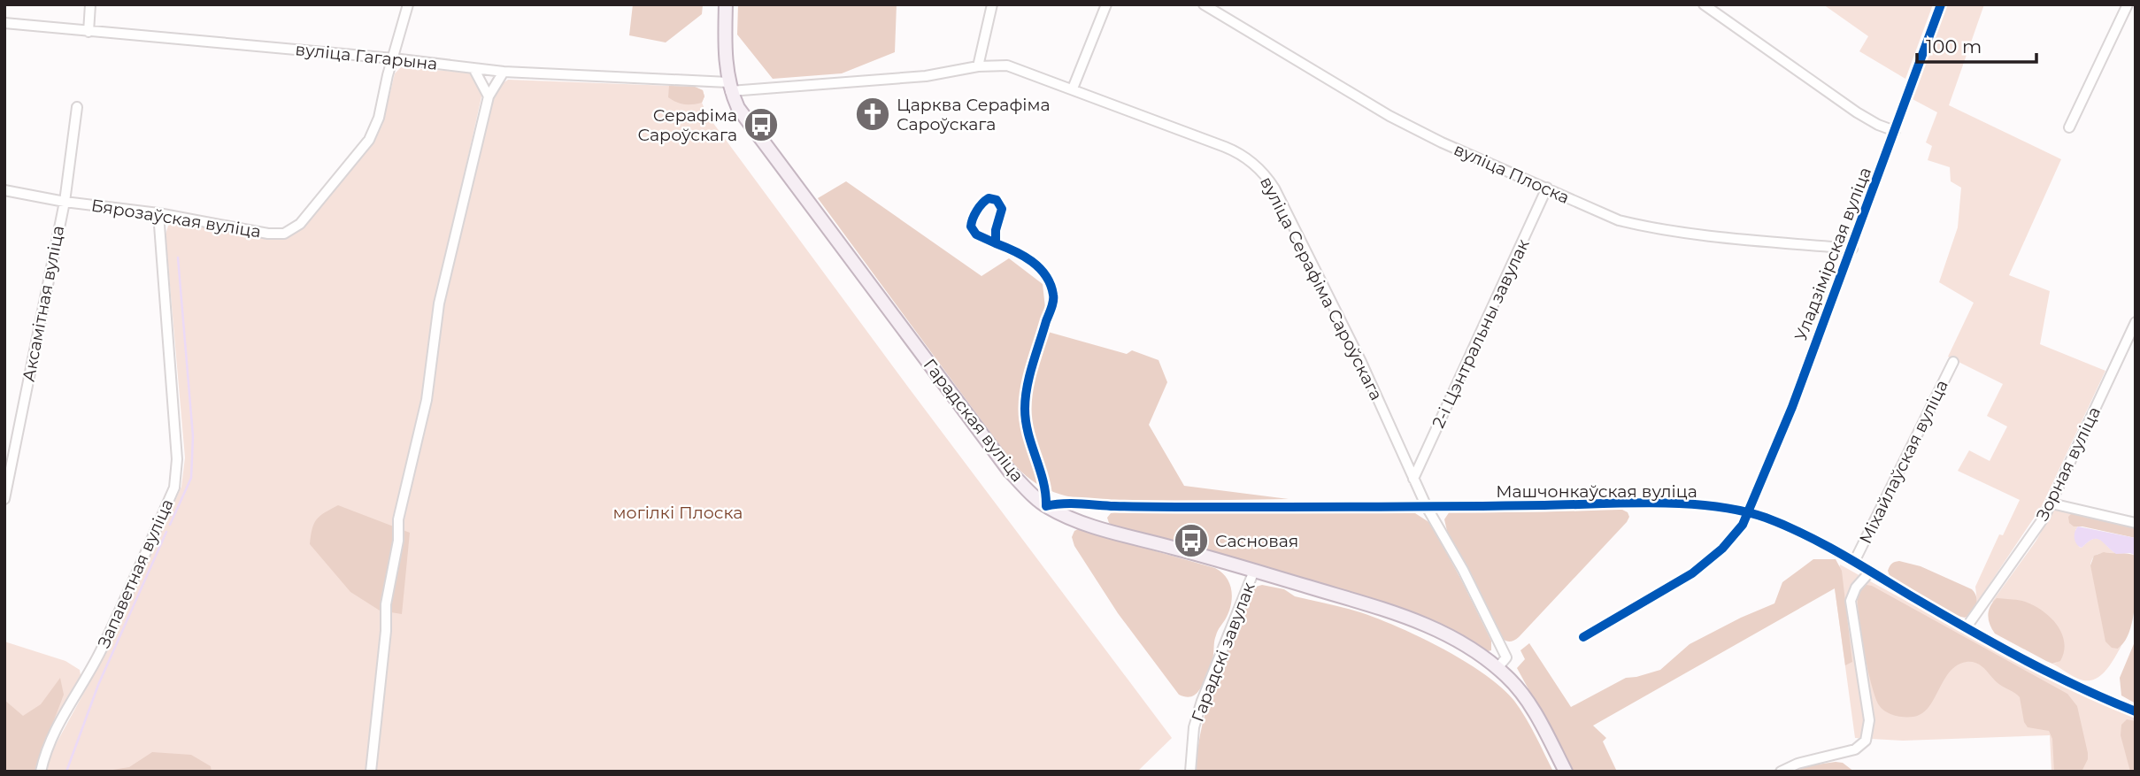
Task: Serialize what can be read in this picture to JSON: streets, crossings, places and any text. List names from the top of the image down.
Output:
{
  "streets": {
    "main road": ["Гарадская вуліца"],
    "street": [
      "вуліца Гагарына",
      "вуліца Плоска",
      "Бярозаўская вуліца",
      "Уладзімірская вуліца",
      "вуліца Серафіма Сароўскага",
      "Аксамітная вуліца",
      "2-і Цэнтральны завулак",
      "Міхайлаўская вуліца",
      "Зорная вуліца",
      "Машчонкаўская вуліца",
      "Запаветная вуліца",
      "Гарадскі завулак"
    ]
  },
  "crossings": [
    ["вуліца Гагарына", "Бярозаўская вуліца"],
    ["вуліца Гагарына", "вуліца Серафіма Сароўскага"],
    ["вуліца Гагарына", "Гарадская вуліца"],
    ["вуліца Плоска", "Уладзімірская вуліца"],
    ["вуліца Плоска", "2-і Цэнтральны завулак"],
    ["Бярозаўская вуліца", "Аксамітная вуліца"],
    ["Бярозаўская вуліца", "Запаветная вуліца"],
    ["Уладзімірская вуліца", "Машчонкаўская вуліца"],
    ["вуліца Серафіма Сароўскага", "2-і Цэнтральны завулак"],
    ["вуліца Серафіма Сароўскага", "Гарадская вуліца"],
    ["вуліца Серафіма Сароўскага", "Машчонкаўская вуліца"],
    ["Гарадская вуліца", "Машчонкаўская вуліца"],
    ["Гарадская вуліца", "Гарадскі завулак"],
    ["Міхайлаўская вуліца", "Машчонкаўская вуліца"],
    ["Зорная вуліца", "Машчонкаўская вуліца"]
  ],
  "parks": ["могілкі Плоска"],
  "places": {
    "church": ["Царква Серафіма Сароўскага"],
    "bus stop": ["Серафіма Сароўскага", "Сасновая"]
  },
  "scale_bar": "100 m"
}
